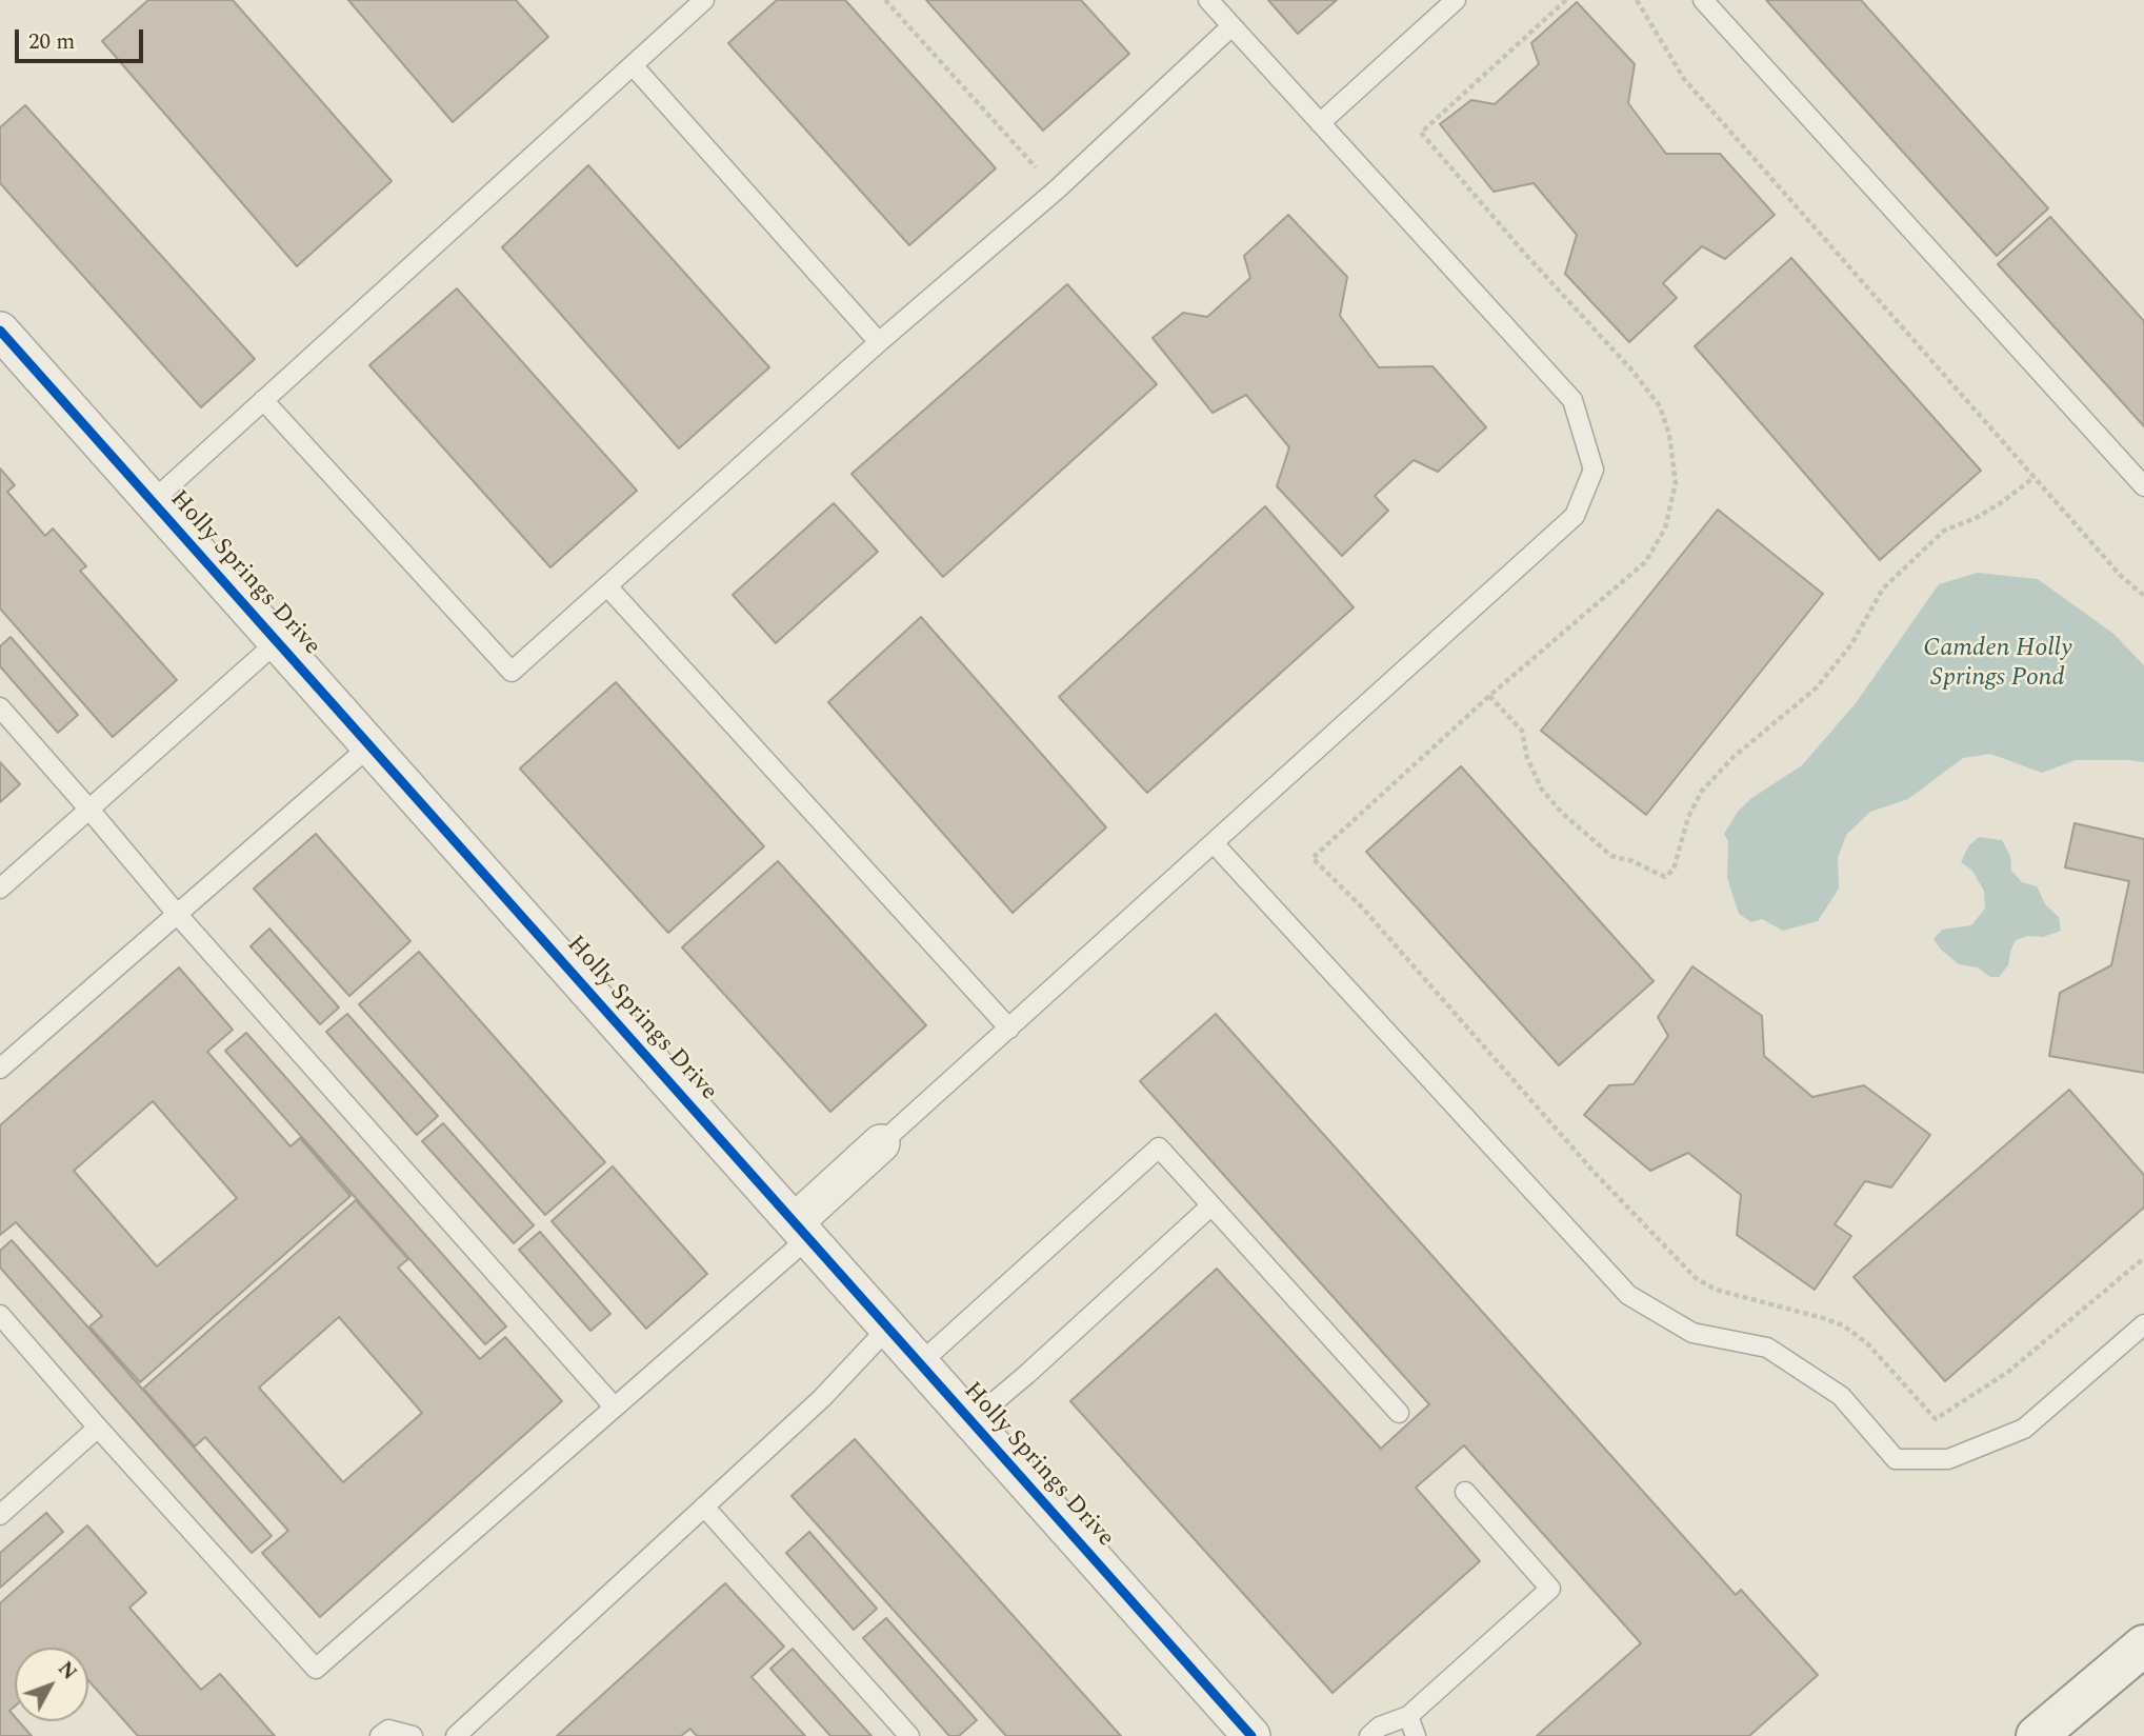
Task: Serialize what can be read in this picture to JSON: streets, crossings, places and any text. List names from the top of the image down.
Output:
{
  "streets": {
    "street": ["Holly Springs Drive"]
  },
  "water": ["Camden Holly Springs Pond"],
  "scale_bar": "20 m",
  "north": "top right"
}
